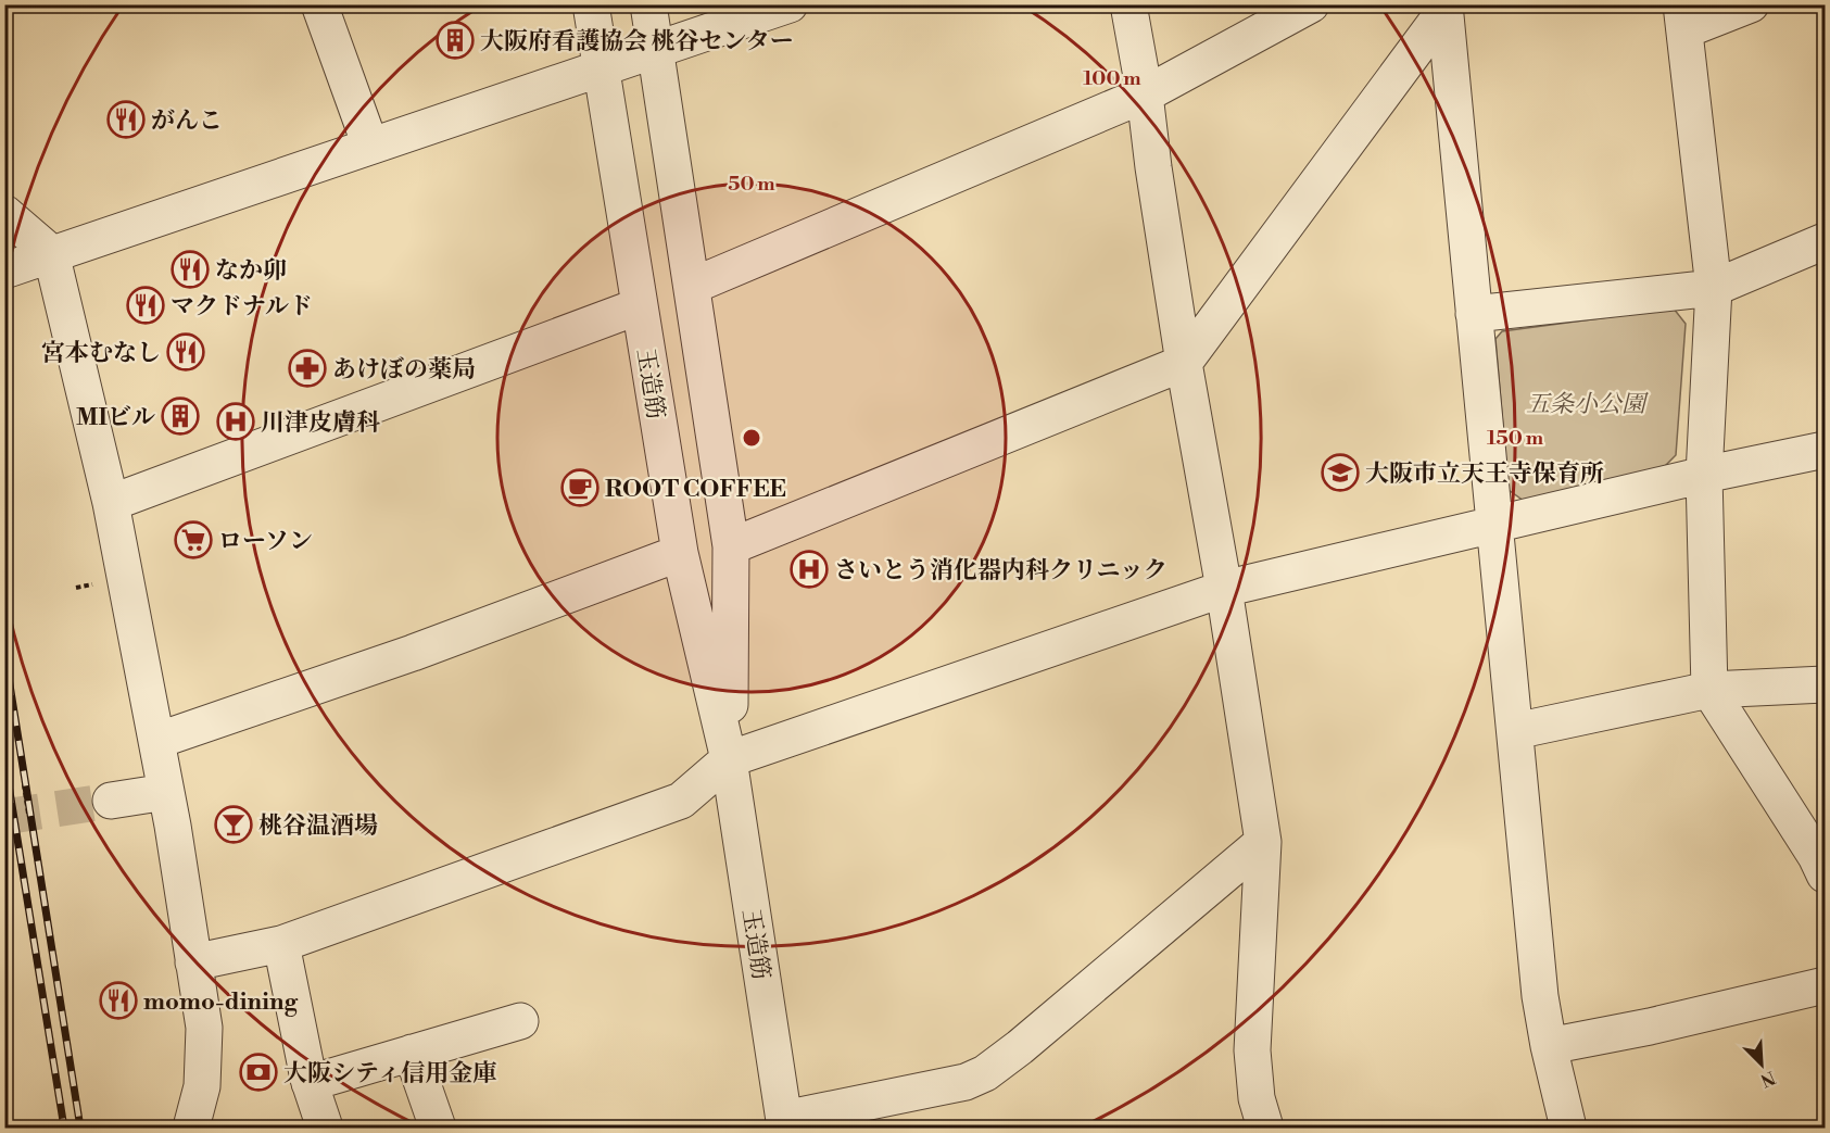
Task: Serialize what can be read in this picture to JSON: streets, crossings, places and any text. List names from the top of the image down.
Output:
{
  "streets": {
    "street": ["玉造筋"]
  },
  "parks": ["五条小公園"],
  "places": {
    "building": ["大阪府看護協会 桃谷センター", "MIビル"],
    "restaurant": [
      "がんこ",
      "なか卯",
      "マクドナルド",
      "宮本むなし",
      "momo-dining"
    ],
    "pharmacy": ["あけぼの薬局"],
    "hospital": ["川津皮膚科", "さいとう消化器内科クリニック"],
    "school or university": ["大阪市立天王寺保育所"],
    "cafe": ["ROOT COFFEE"],
    "supermarket": ["ローソン"],
    "bar": ["桃谷温酒場"],
    "bank": ["大阪シティ信用金庫"]
  },
  "north": "bottom right",
  "rings": ["100 m", "50 m", "150 m"]
}
